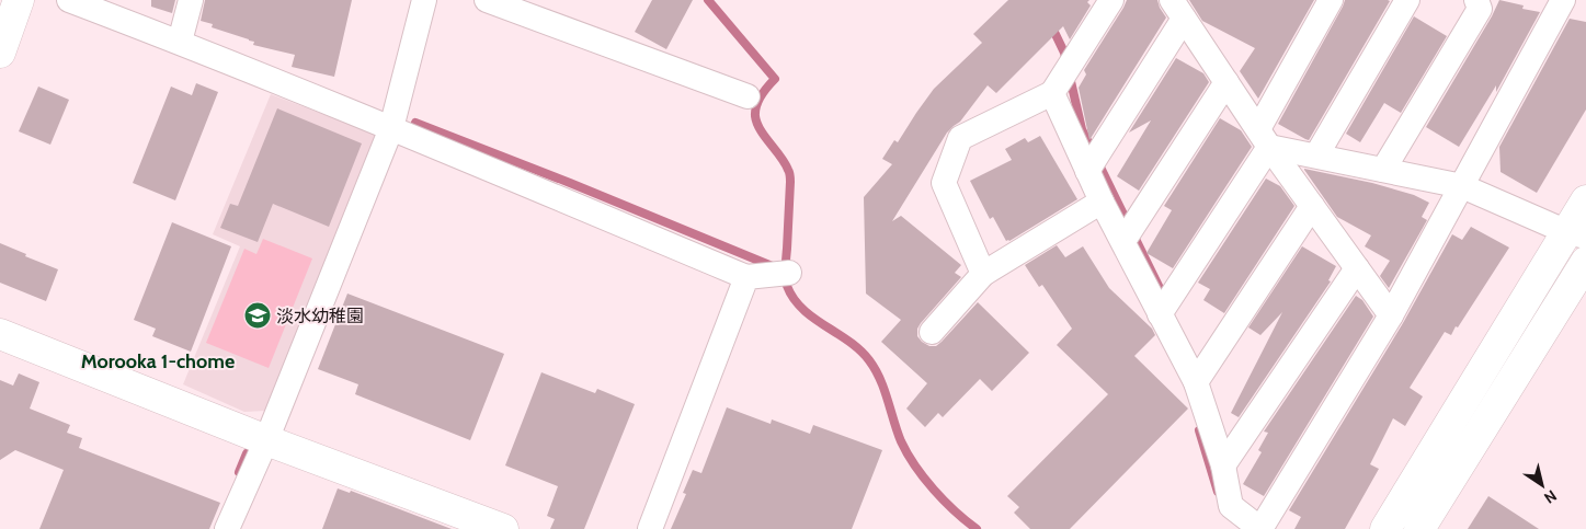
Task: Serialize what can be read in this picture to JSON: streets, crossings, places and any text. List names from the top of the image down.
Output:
{
  "districts": ["Morooka 1-chome"],
  "places": {
    "school or university": ["淡水幼稚園"]
  },
  "north": "bottom right"
}
